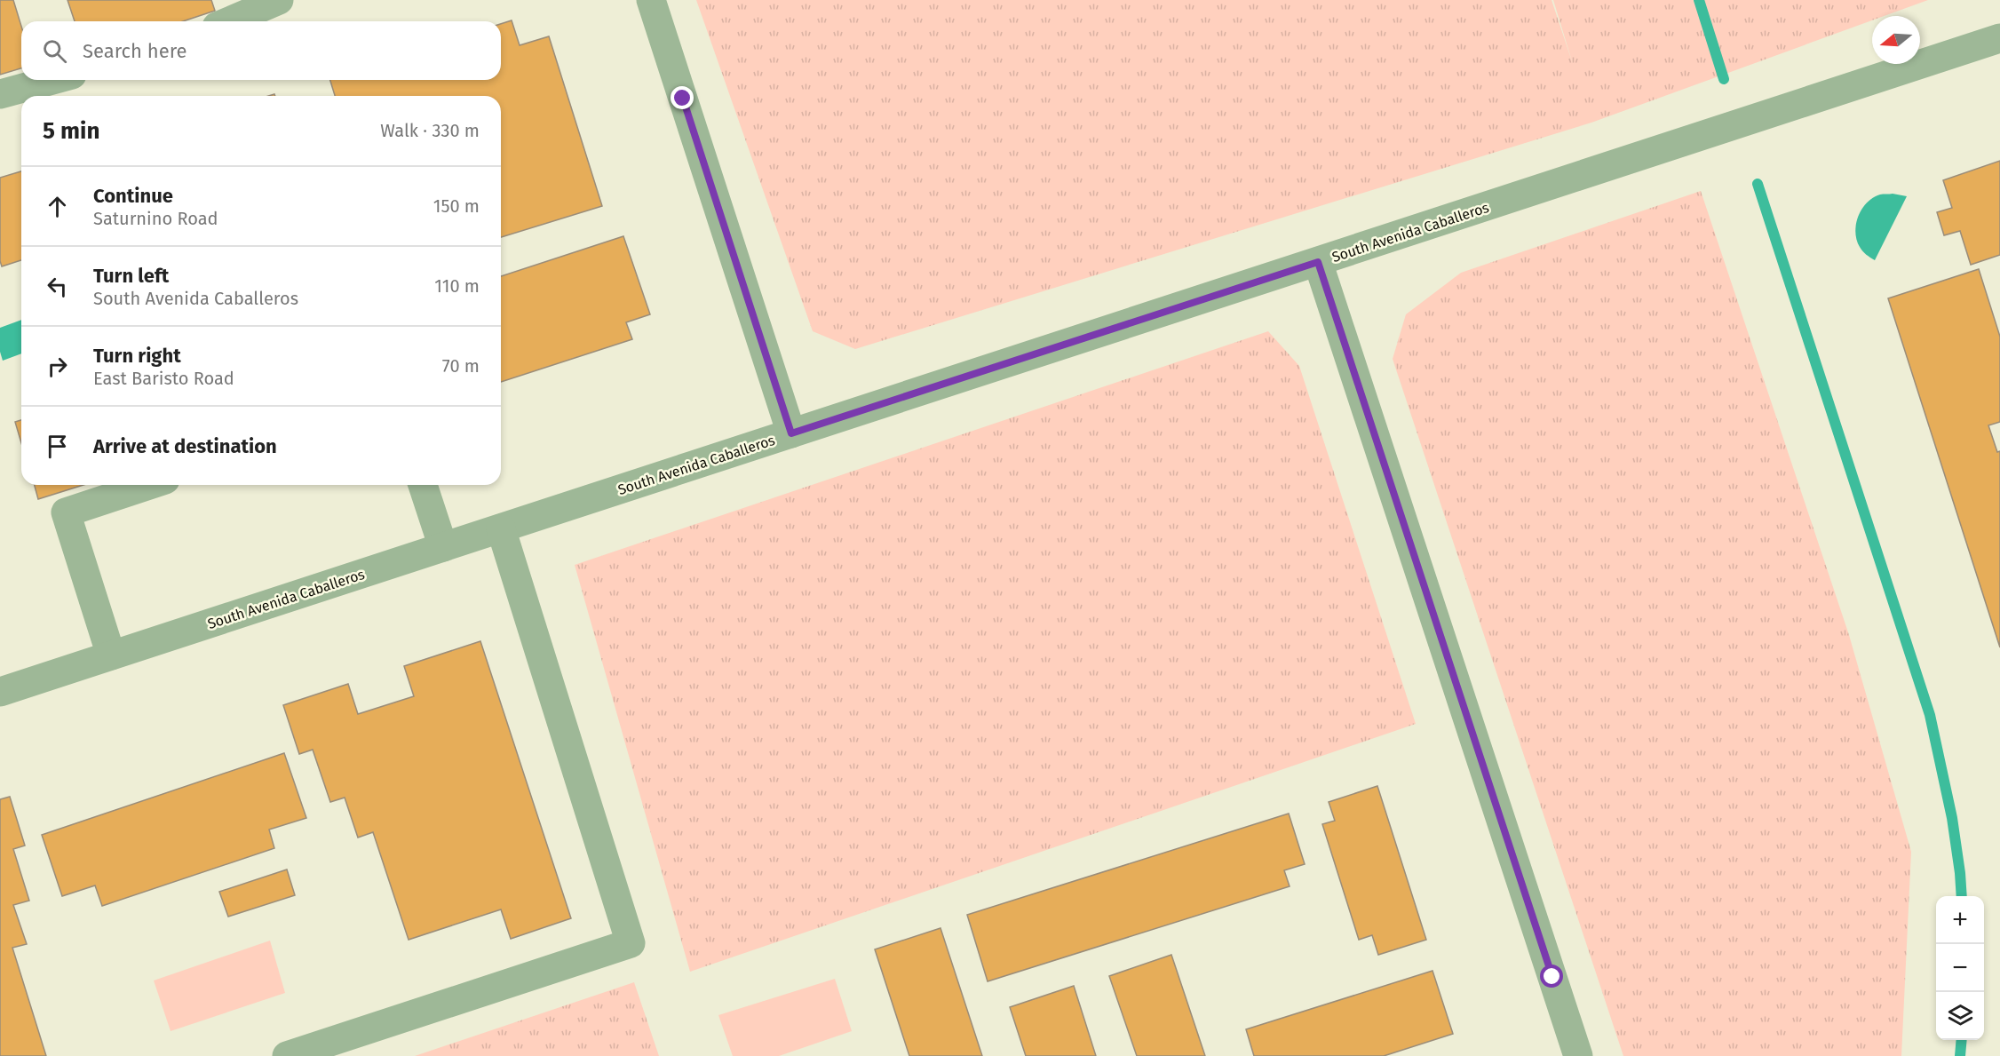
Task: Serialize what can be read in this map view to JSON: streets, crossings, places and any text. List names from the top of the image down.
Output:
{
  "streets": {
    "street": ["South Avenida Caballeros"]
  },
  "north": "left",
  "page": {
    "search": "Search here",
    "heading": ["5 min", "Walk · 330 m"],
    "list": [
      ["Continue", "Saturnino Road", "150 m"],
      ["Turn left", "South Avenida Caballeros", "110 m"],
      ["Turn right", "East Baristo Road", "70 m"],
      "Arrive at destination"
    ],
    "map_buttons": ["+", "−"]
  }
}
